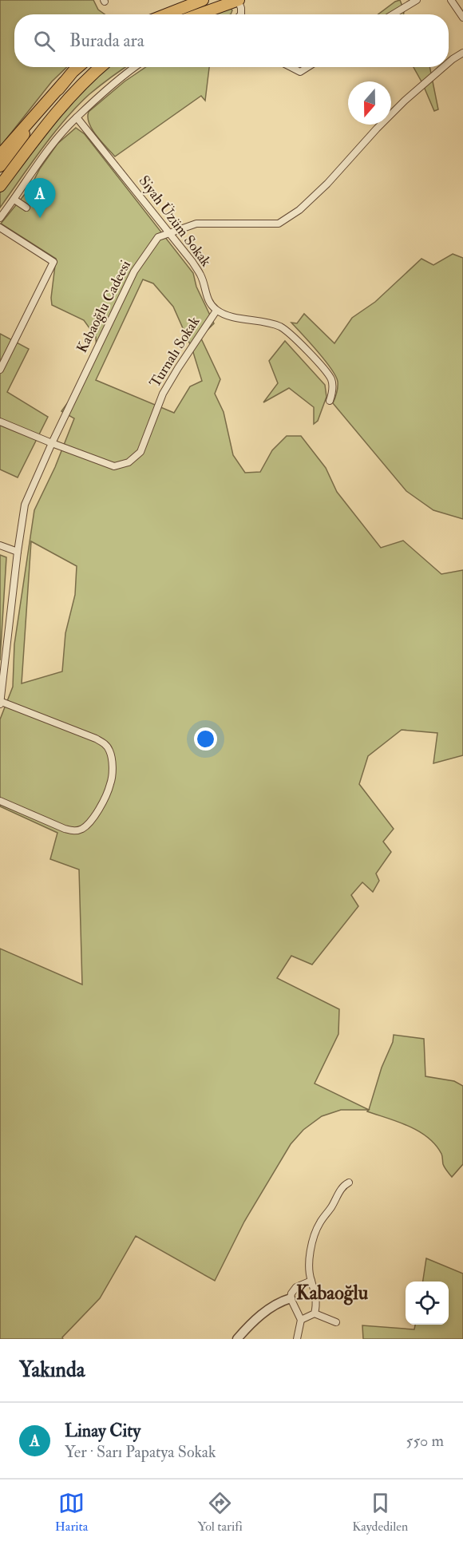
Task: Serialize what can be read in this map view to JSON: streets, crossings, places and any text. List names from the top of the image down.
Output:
{
  "streets": {
    "street": ["Siyah Üzüm Sokak", "Kabaoğlu Cadeesi", "Turnalı Sokak"]
  },
  "crossings": [
    ["Siyah Üzüm Sokak", "Kabaoğlu Cadeesi"],
    ["Siyah Üzüm Sokak", "Turnalı Sokak"],
    ["Kabaoğlu Cadeesi", "Turnalı Sokak"]
  ],
  "districts": ["Kabaoğlu"],
  "north": "bottom",
  "page": {
    "search": "Burada ara",
    "pins": "A",
    "heading": "Yakında",
    "list": [
      {
        "mark": "A",
        "name": "Linay City",
        "note": "Yer · Sarı Papatya Sokak",
        "value": "550 m"
      }
    ],
    "nav": ["Harita", "Yol tarifi", "Kaydedilen"]
  }
}
